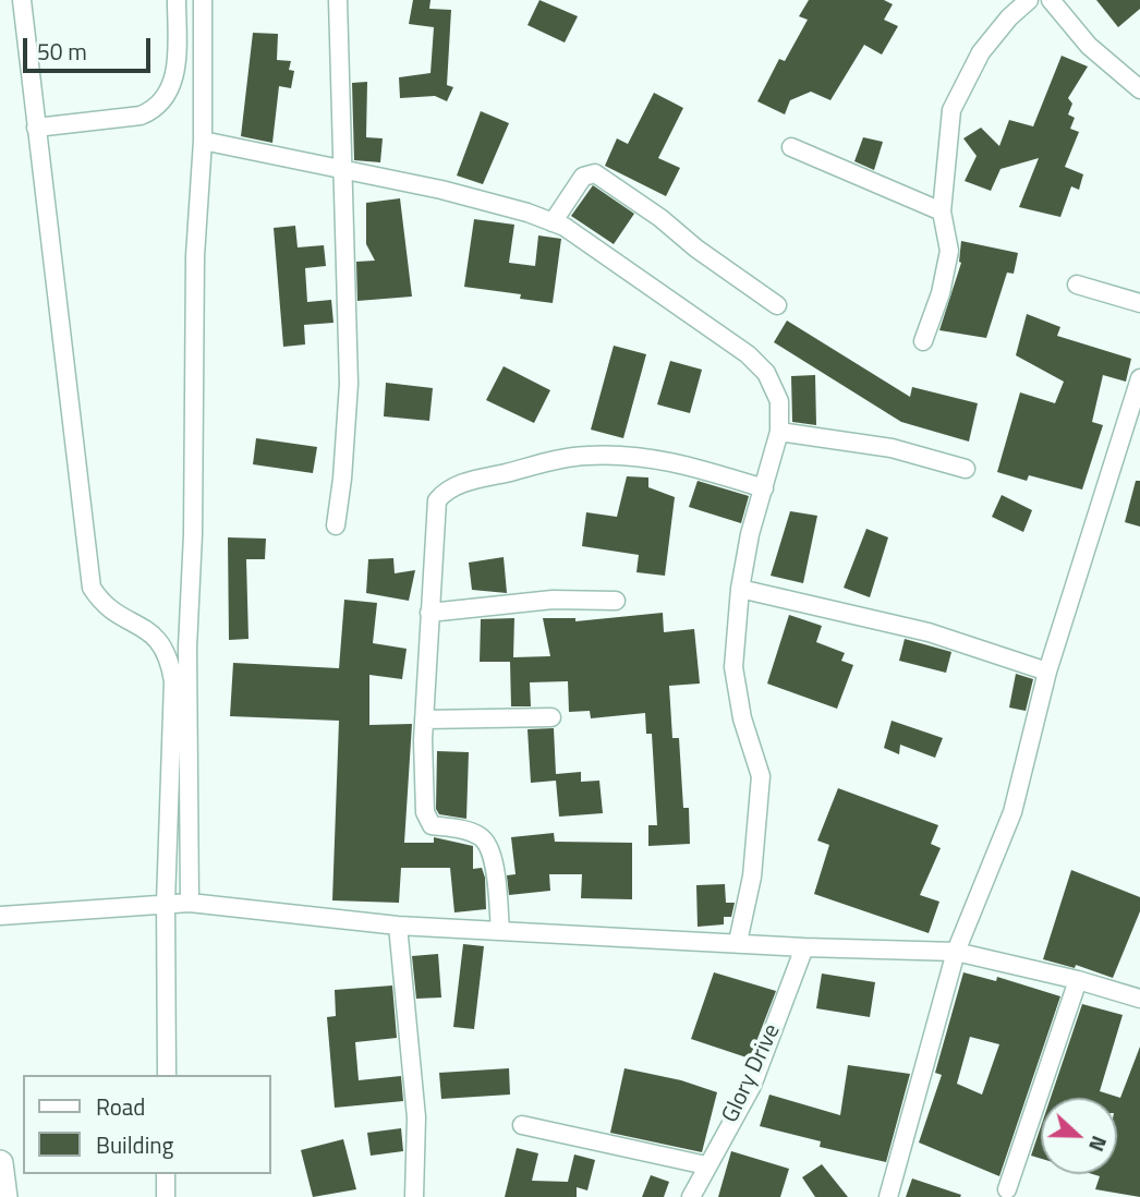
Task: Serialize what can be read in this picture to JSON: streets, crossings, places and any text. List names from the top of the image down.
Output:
{
  "streets": {
    "street": ["Glory Drive"]
  },
  "legend": ["Road", "Building"],
  "scale_bar": "50 m",
  "north": "right"
}
